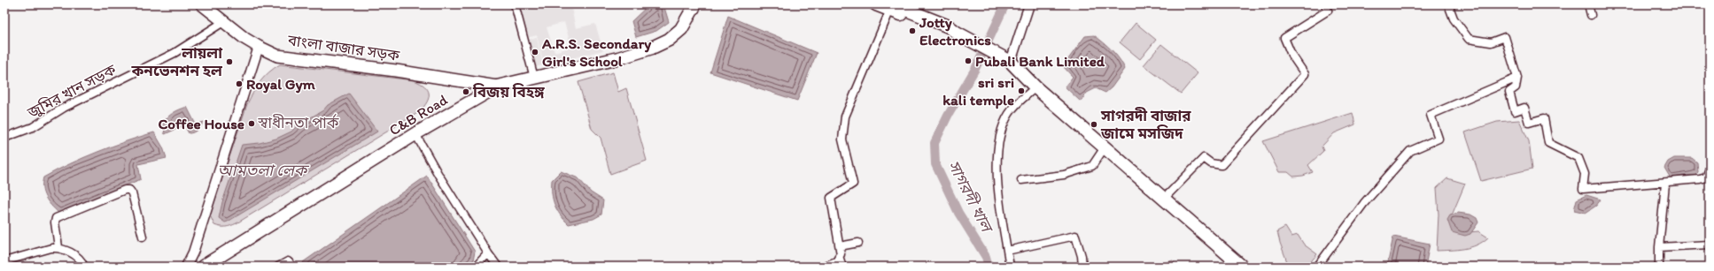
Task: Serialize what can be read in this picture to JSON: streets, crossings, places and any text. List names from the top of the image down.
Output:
{
  "streets": {
    "highway": ["C&B Road"],
    "main road": ["বাংলা বাজার সড়ক"],
    "street": ["জুমির খান সড়ক"]
  },
  "crossings": [
    ["বাংলা বাজার সড়ক", "জুমির খান সড়ক"],
    ["বাংলা বাজার সড়ক", "C&B Road"]
  ],
  "water": ["আমতলা লেক", "সাগরদী খাল"],
  "parks": ["স্বাধীনতা পার্ক"],
  "places": [
    "Jotty Electronics",
    "A.R.S. Secondary Girl's School",
    "Pubali Bank Limited",
    "লায়লা কনভেনশন হল",
    "Royal Gym",
    "sri sri kali temple",
    "বিজয় বিহঙ্গ",
    "Coffee House",
    "সাগরদী বাজার জামে মসজিদ"
  ]
}
